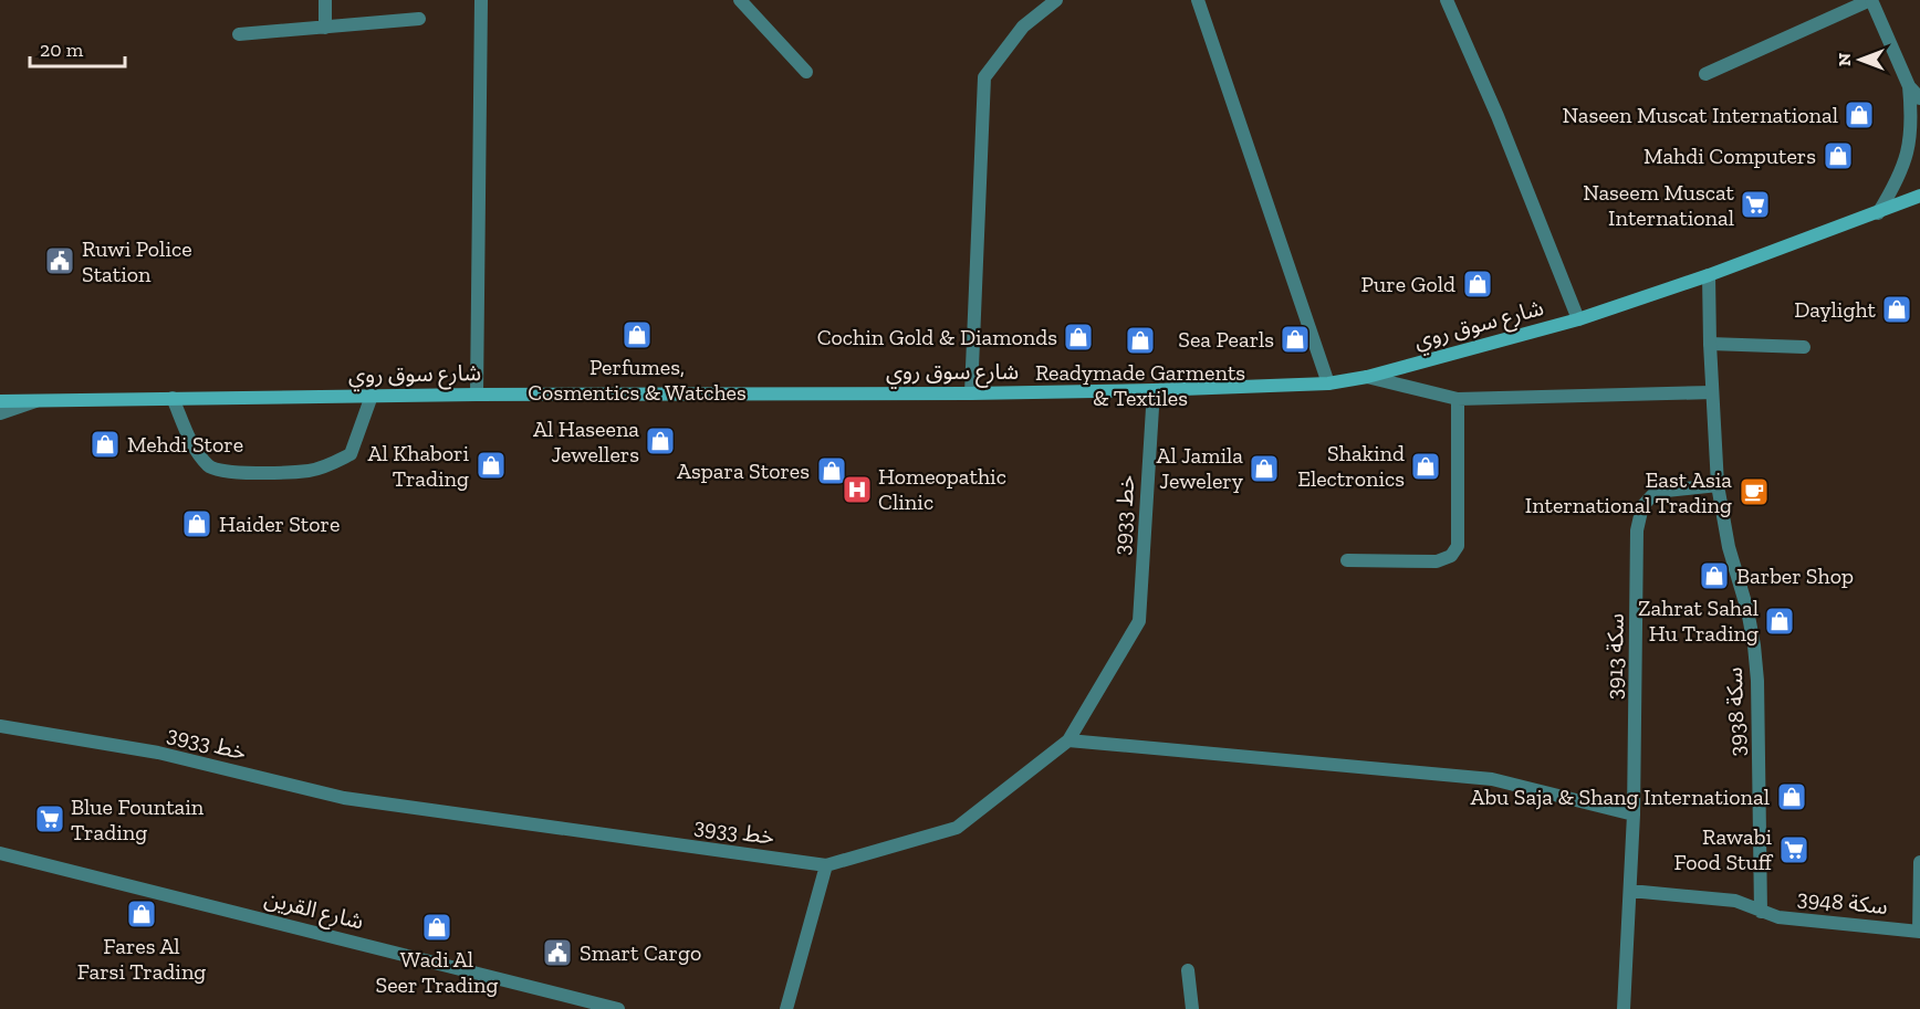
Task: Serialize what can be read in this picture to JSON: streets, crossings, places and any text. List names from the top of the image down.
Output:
{
  "streets": {
    "main road": ["شارع سوق روي"],
    "street": [
      "3933 خط",
      "سكة 3913",
      "سكة 3938",
      "سكة 3948",
      "شارع القرين"
    ]
  },
  "crossings": [
    ["شارع سوق روي", "3933 خط"],
    ["شارع سوق روي", "سكة 3938"],
    ["سكة 3913", "سكة 3938"],
    ["سكة 3938", "سكة 3948"]
  ],
  "places": {
    "shop": [
      "Naseen Muscat International",
      "Mahdi Computers",
      "Pure Gold",
      "Daylight",
      "Perfumes, Cosmentics & Watches",
      "Cochin Gold & Diamonds",
      "Sea Pearls",
      "Readymade Garments & Textiles",
      "Al Haseena Jewellers",
      "Mehdi Store",
      "Al Khabori Trading",
      "Shakind Electronics",
      "Al Jamila Jewelery",
      "Aspara Stores",
      "Haider Store",
      "Barber Shop",
      "Zahrat Sahal Hu Trading",
      "Abu Saja & Shang International",
      "Fares Al Farsi Trading",
      "Wadi Al Seer Trading"
    ],
    "supermarket": ["Naseem Muscat International", "Blue Fountain Trading", "Rawabi Food Stuff"],
    "public building": ["Ruwi Police Station", "Smart Cargo"],
    "hospital": ["Homeopathic Clinic"],
    "cafe": ["East Asia International Trading"]
  },
  "scale_bar": "20 m",
  "north": "left"
}
